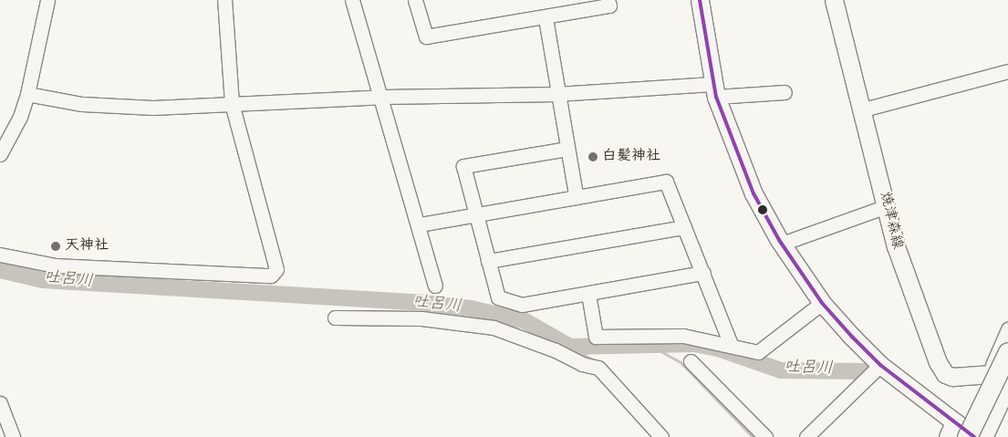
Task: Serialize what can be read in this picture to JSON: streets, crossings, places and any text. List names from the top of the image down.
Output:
{
  "streets": {
    "main road": ["焼津森線"]
  },
  "water": ["吐呂川"],
  "places": ["白髪神社", "天神社"]
}
